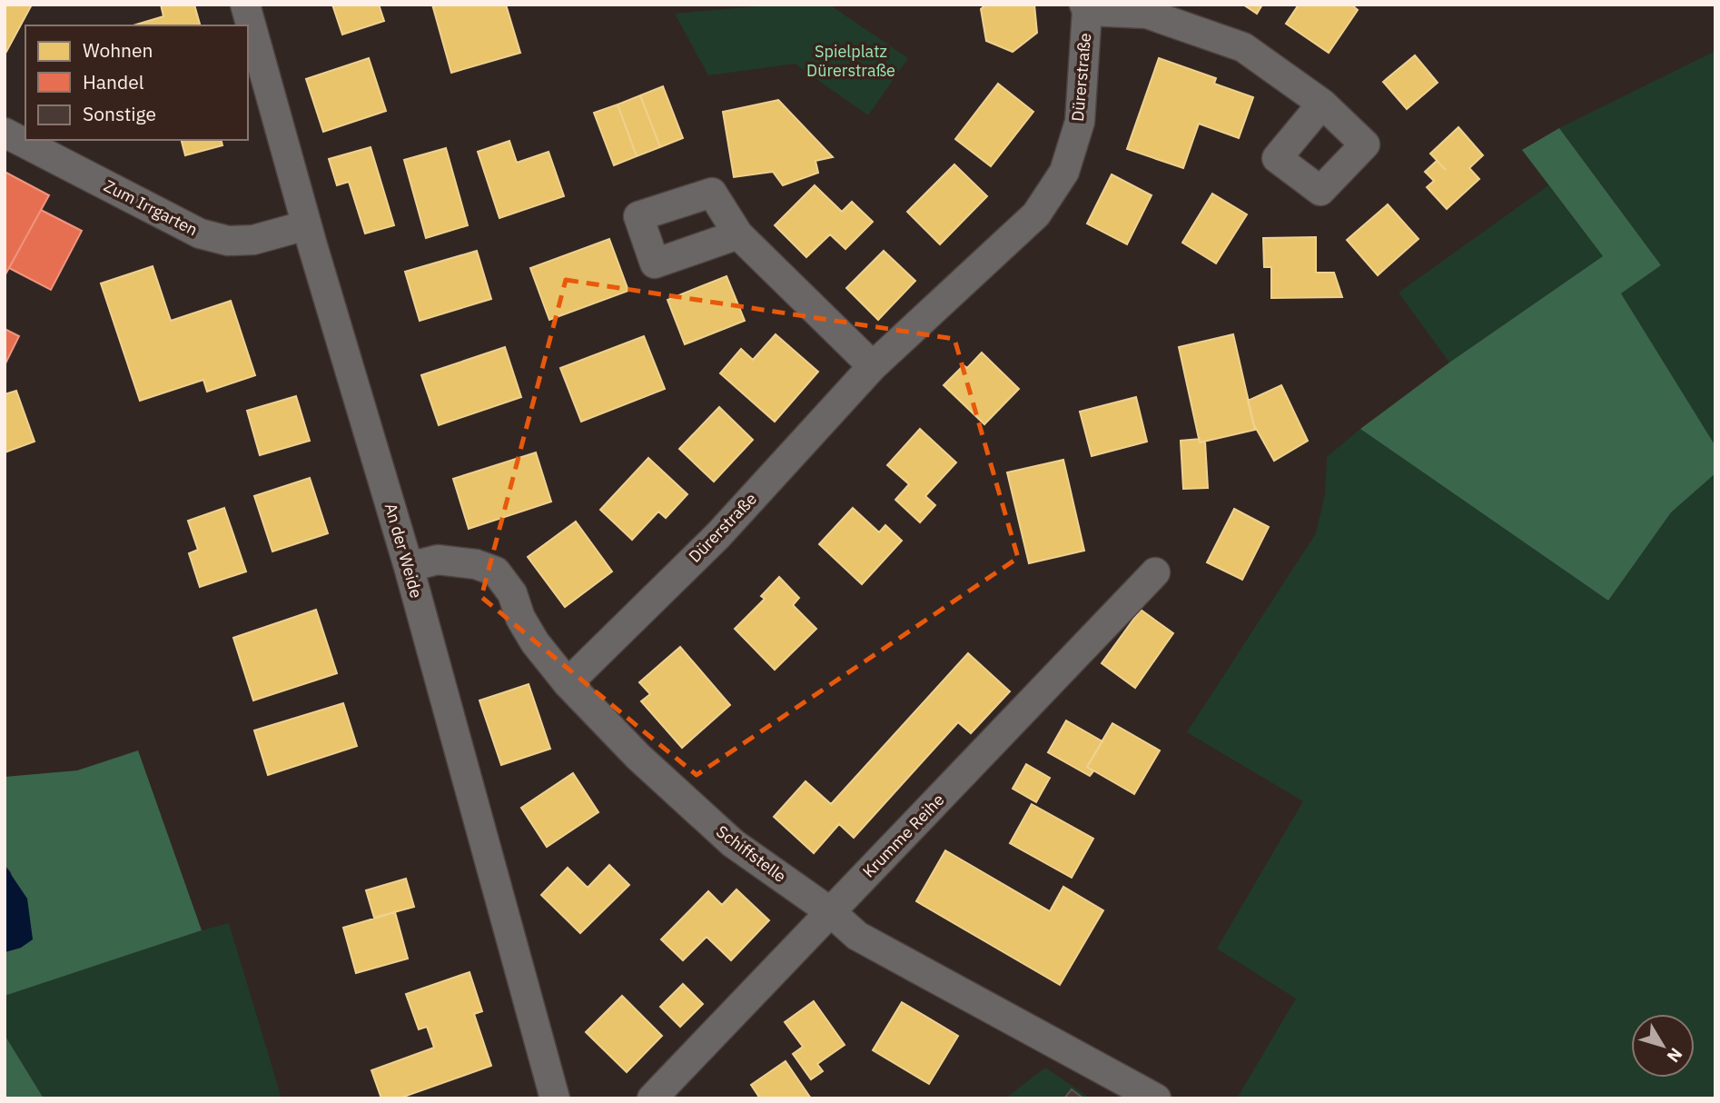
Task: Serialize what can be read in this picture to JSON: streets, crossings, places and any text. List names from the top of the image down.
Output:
{
  "streets": {
    "street": [
      "Dürerstraße",
      "Zum Irrgarten",
      "An der Weide",
      "Krumme Reihe",
      "Schiffstelle"
    ]
  },
  "crossings": [
    ["Dürerstraße", "Schiffstelle"],
    ["Zum Irrgarten", "An der Weide"],
    ["An der Weide", "Schiffstelle"],
    ["Krumme Reihe", "Schiffstelle"]
  ],
  "parks": ["Spielplatz Dürerstraße"],
  "legend": ["Wohnen", "Handel", "Sonstige"],
  "north": "bottom right"
}
